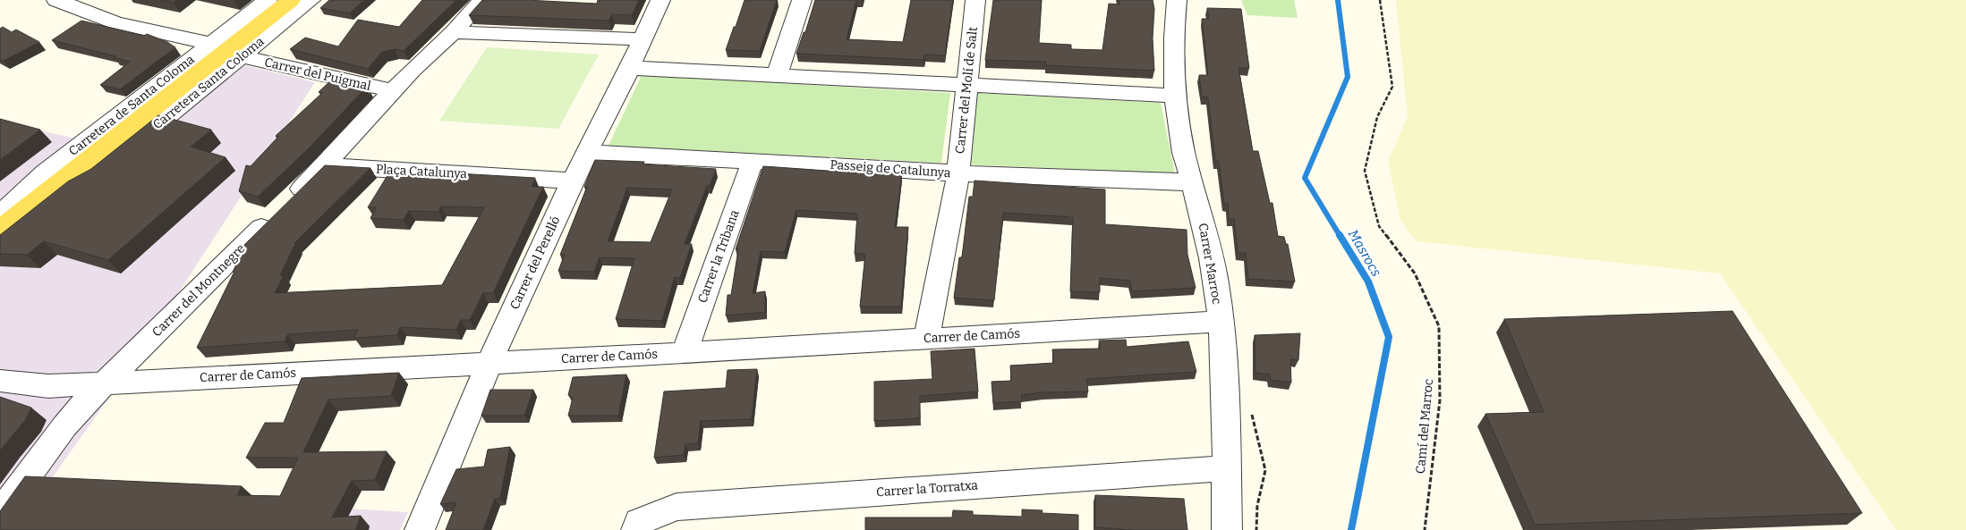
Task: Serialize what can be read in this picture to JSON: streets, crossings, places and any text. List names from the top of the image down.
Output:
{
  "streets": {
    "main road": ["Carretera Santa Coloma"],
    "street": [
      "Carrer del Puigmal",
      "Carrer del Molí de Salt",
      "Carretera de Santa Coloma",
      "Passeig de Catalunya",
      "Plaça Catalunya",
      "Carrer la Tribana",
      "Carrer del Perelló",
      "Carrer Marroc",
      "Carrer del Montnegre",
      "Carrer de Camós",
      "Carrer la Torratxa"
    ],
    "path": ["Camí del Marroc"]
  },
  "crossings": [
    ["Carrer del Puigmal", "Carretera Santa Coloma"],
    ["Carrer del Puigmal", "Carrer del Montnegre"],
    ["Carretera Santa Coloma", "Carretera de Santa Coloma"],
    ["Carrer del Molí de Salt", "Passeig de Catalunya"],
    ["Carrer del Molí de Salt", "Carrer de Camós"],
    ["Passeig de Catalunya", "Carrer la Tribana"],
    ["Passeig de Catalunya", "Carrer del Perelló"],
    ["Passeig de Catalunya", "Carrer Marroc"],
    ["Plaça Catalunya", "Carrer del Perelló"],
    ["Plaça Catalunya", "Carrer del Montnegre"],
    ["Carrer la Tribana", "Carrer de Camós"],
    ["Carrer del Perelló", "Carrer de Camós"],
    ["Carrer Marroc", "Carrer de Camós"],
    ["Carrer Marroc", "Carrer la Torratxa"],
    ["Carrer del Montnegre", "Carrer de Camós"]
  ],
  "water": ["Masrocs"]
}
